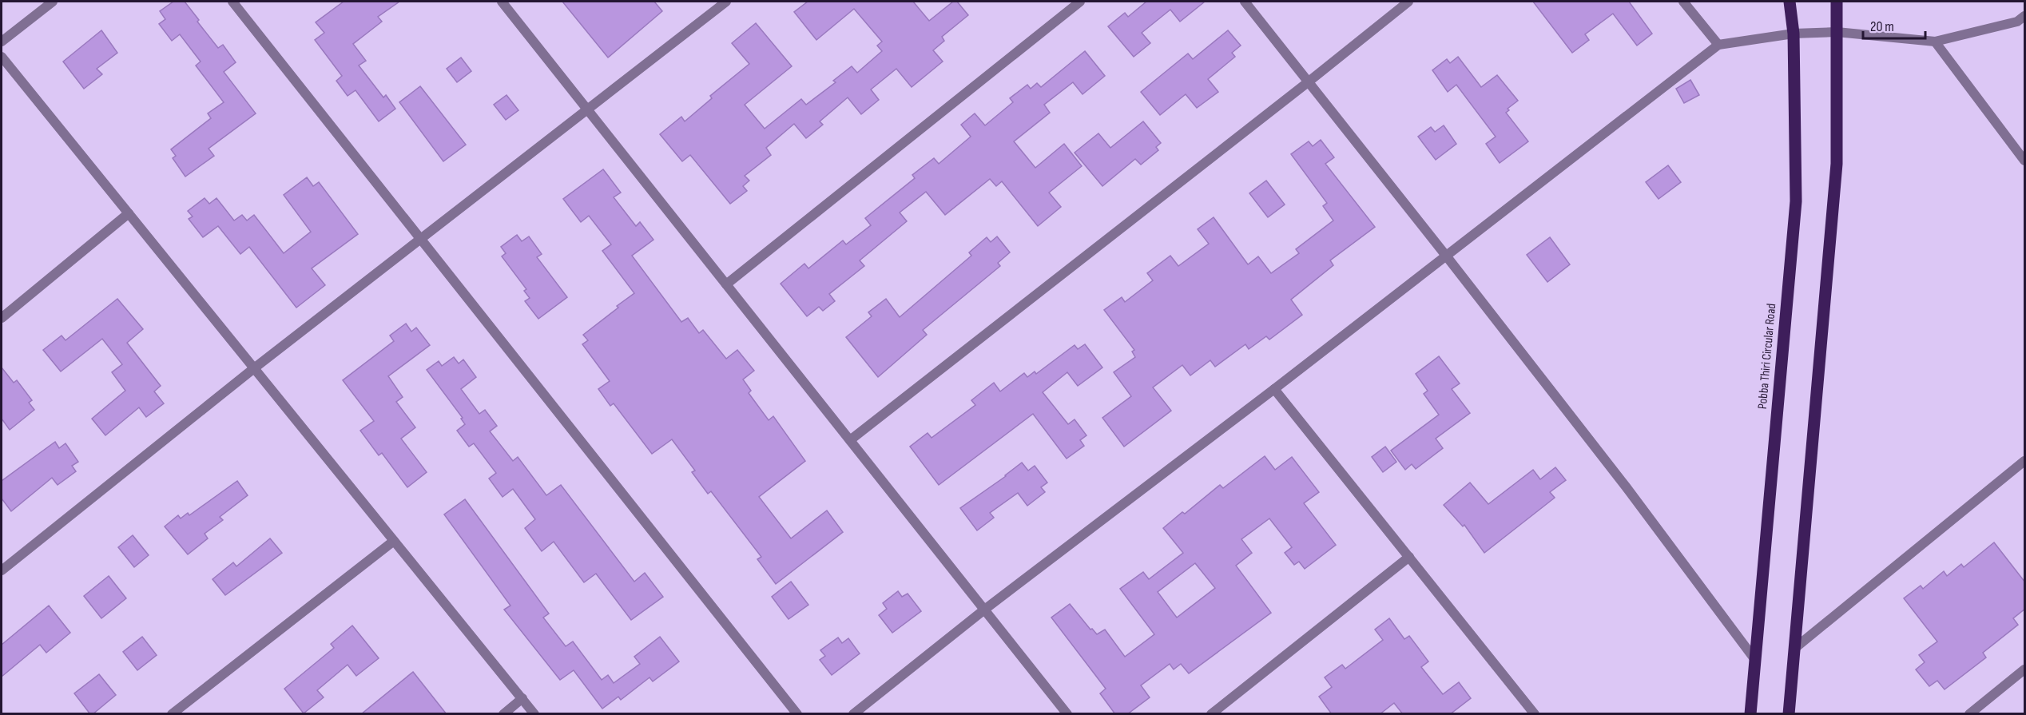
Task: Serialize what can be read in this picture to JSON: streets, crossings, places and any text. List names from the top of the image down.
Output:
{
  "streets": {
    "main road": ["Pobba Thiri Circular Road"]
  },
  "scale_bar": "20 m"
}
